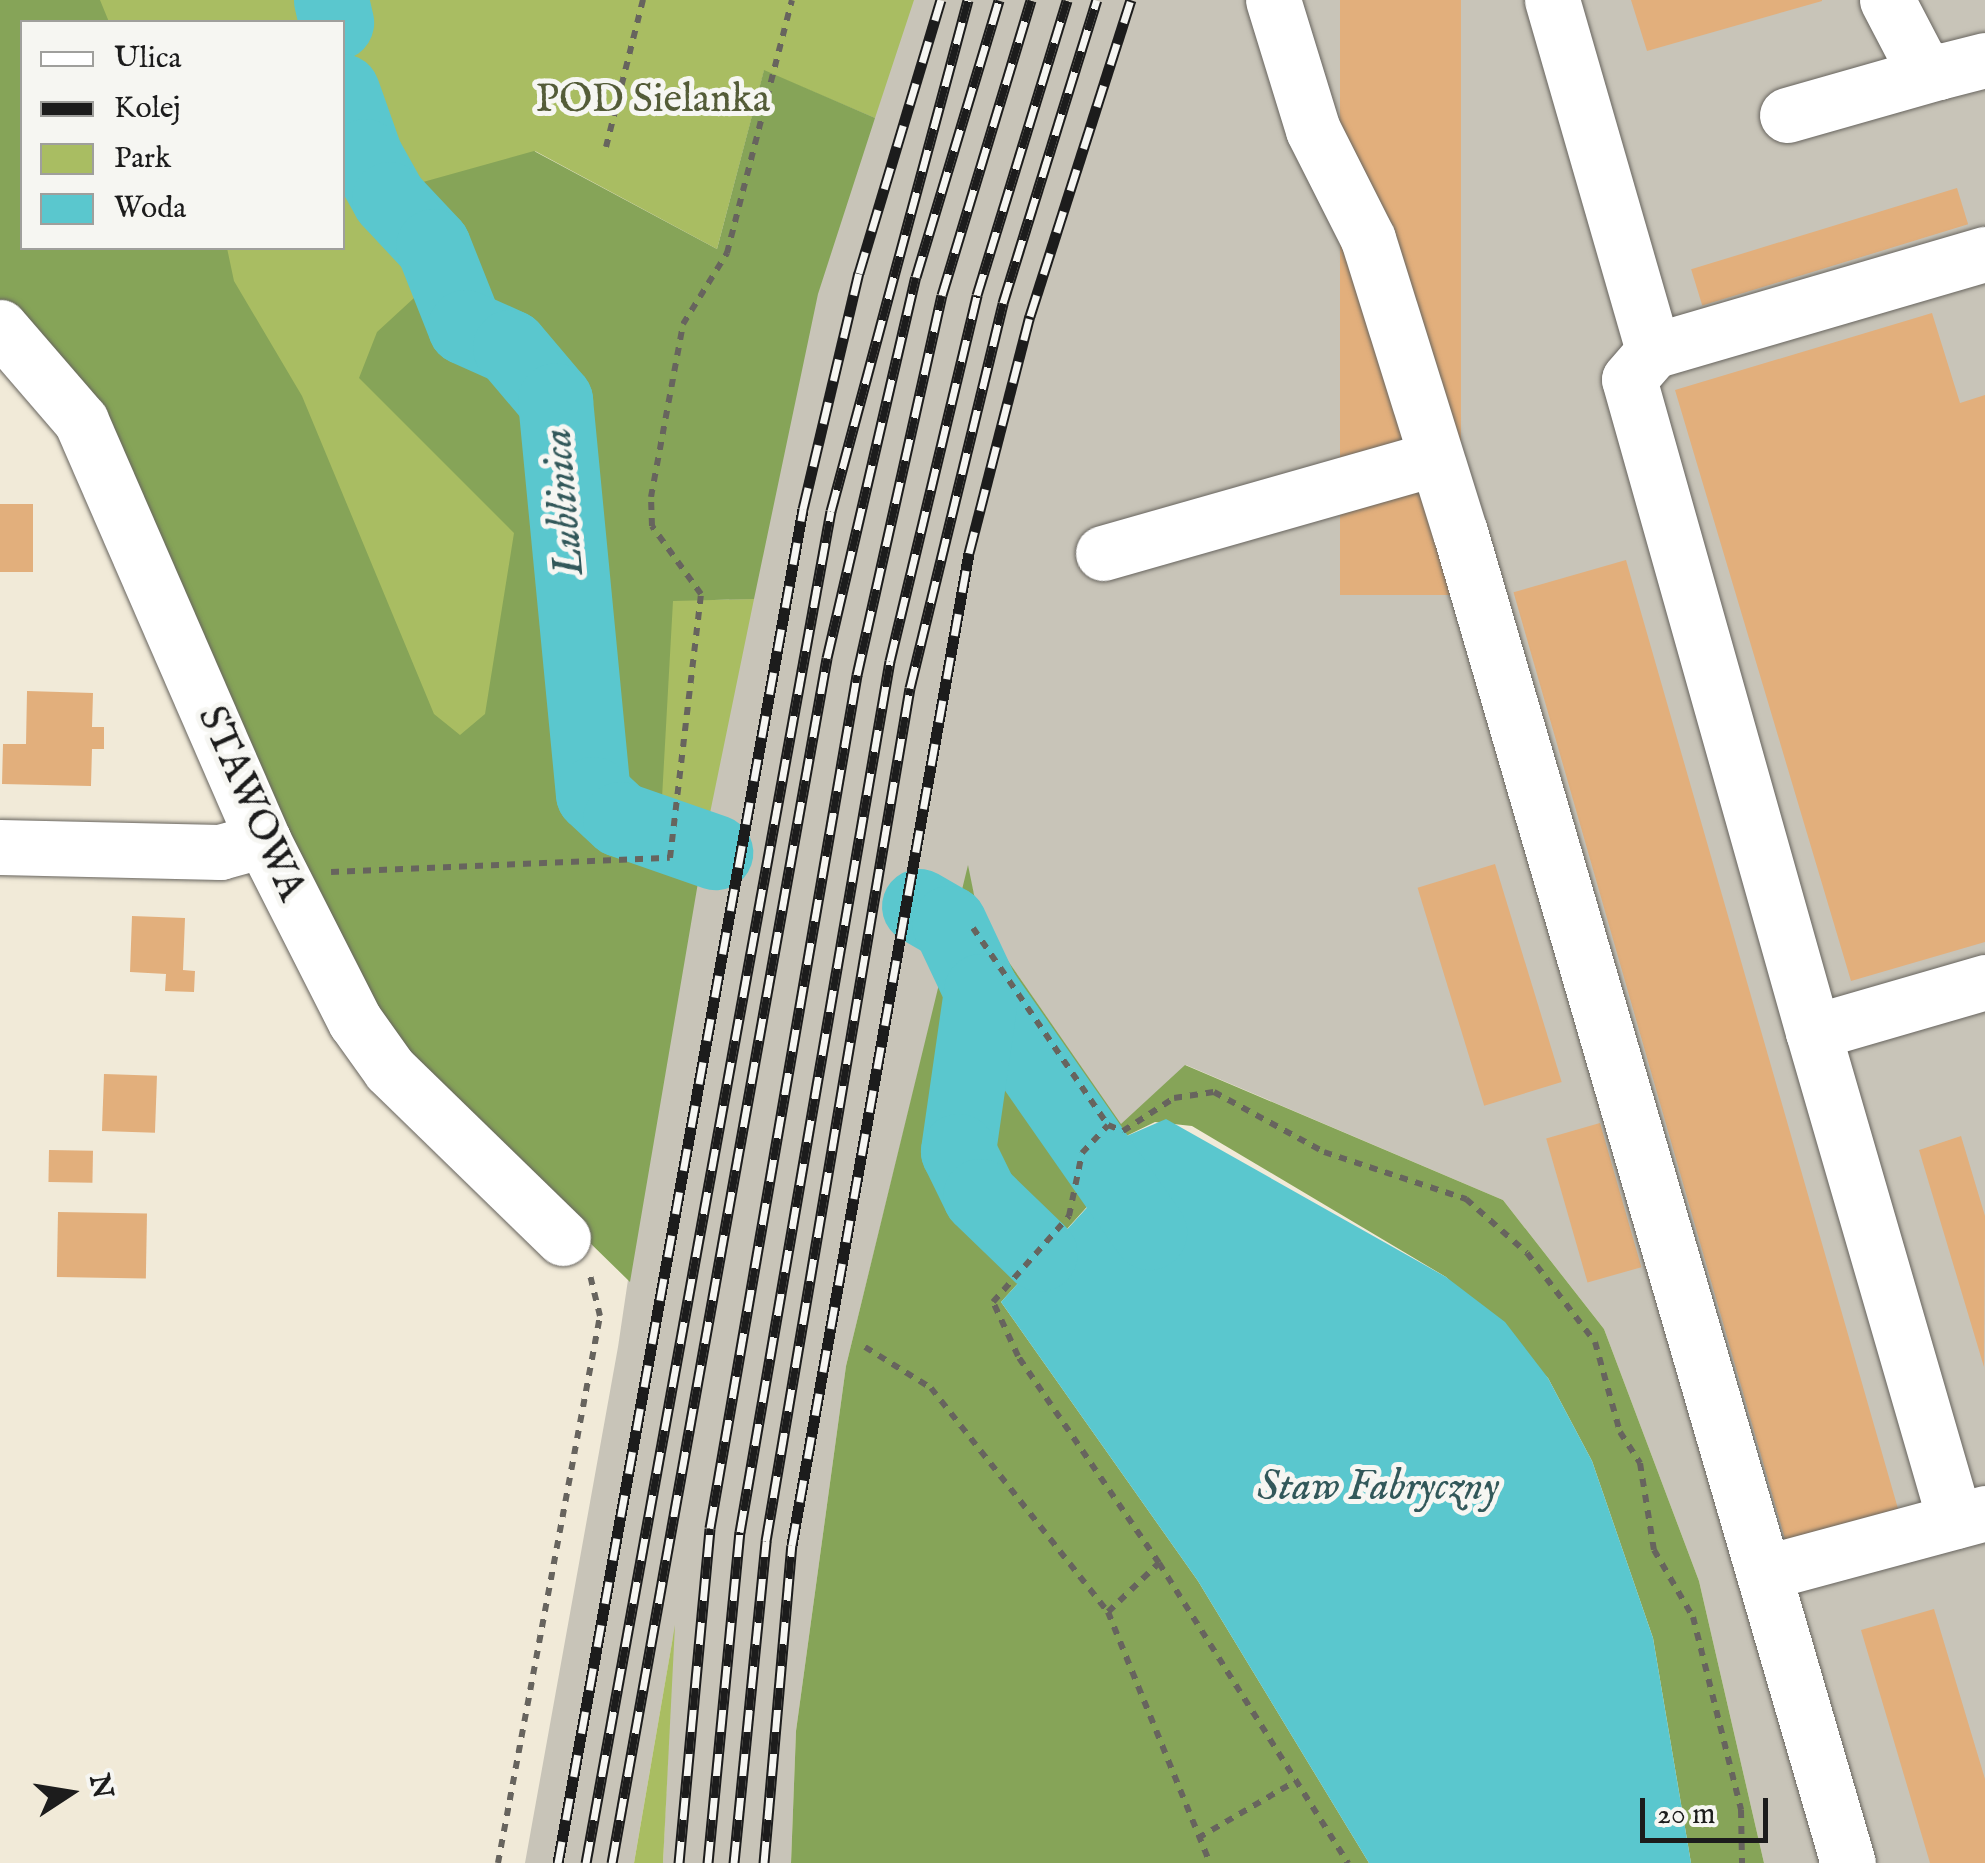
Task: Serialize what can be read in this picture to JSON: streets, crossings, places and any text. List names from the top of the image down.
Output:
{
  "streets": {
    "street": ["STAWOWA"]
  },
  "water": ["Lublinica", "Staw Fabryczny"],
  "parks": ["POD Sielanka"],
  "legend": [
    "Ulica",
    "Kolej",
    "Park",
    "Woda"
  ],
  "scale_bar": "20 m",
  "north": "right"
}
